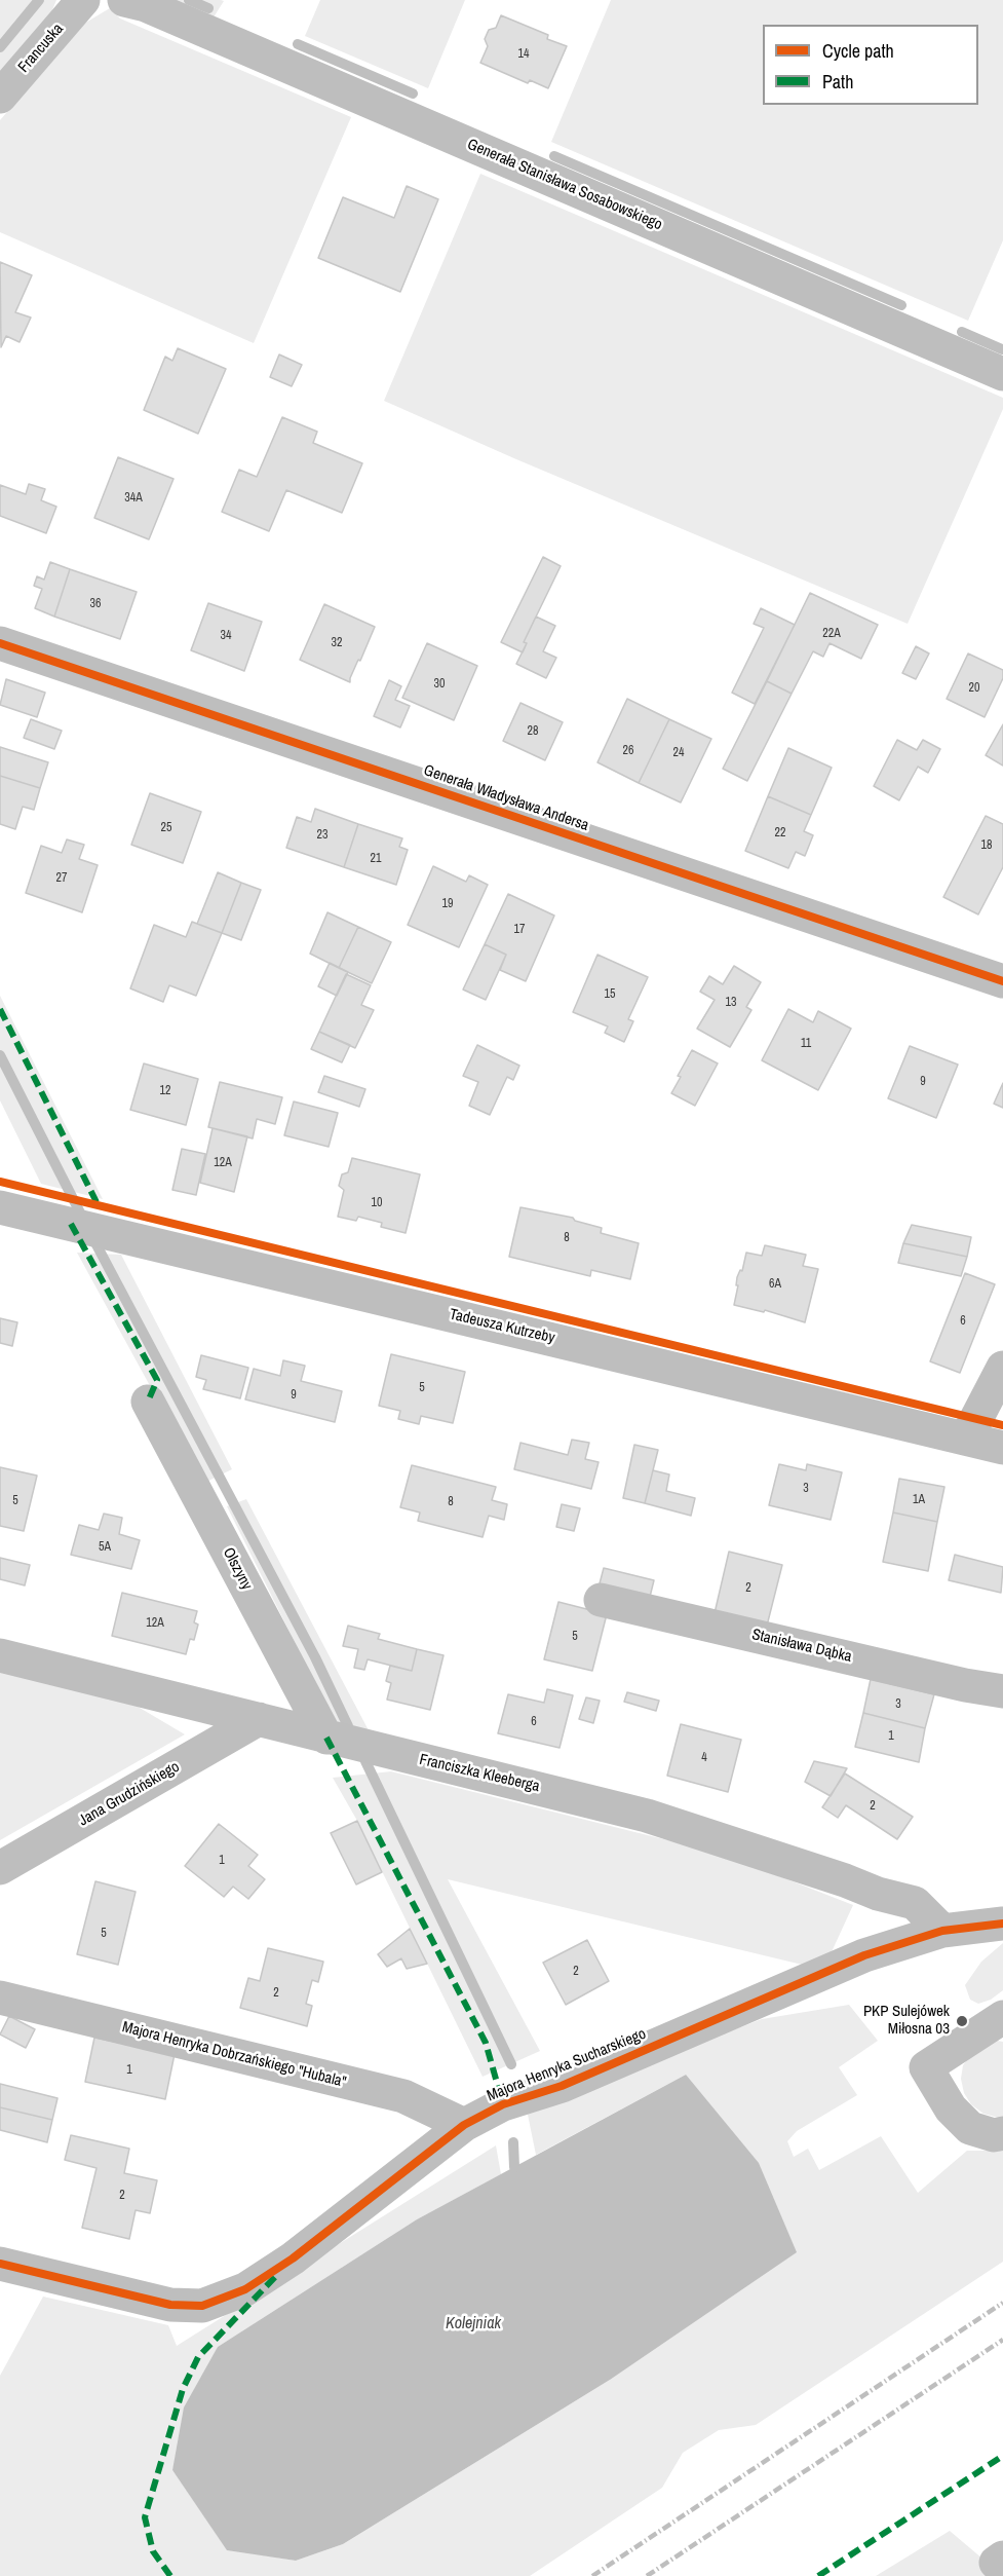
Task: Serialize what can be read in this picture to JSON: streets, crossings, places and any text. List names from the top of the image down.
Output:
{
  "streets": {
    "street": [
      "Francuska",
      "Generała Stanisława Sosabowskiego",
      "Generała Władysława Andersa",
      "Tadeusza Kutrzeby",
      "Olszyny",
      "Stanisława Dąbka",
      "Franciszka Kleeberga",
      "Jana Grudzińskiego",
      "Majora Henryka Dobrzańskiego \"Hubala\"",
      "Majora Henryka Sucharskiego"
    ]
  },
  "crossings": [
    ["Olszyny", "Franciszka Kleeberga"],
    ["Franciszka Kleeberga", "Jana Grudzińskiego"],
    ["Franciszka Kleeberga", "Majora Henryka Sucharskiego"],
    ["Majora Henryka Dobrzańskiego \"Hubala\"", "Majora Henryka Sucharskiego"]
  ],
  "water": ["Kolejniak"],
  "places": ["PKP Sulejówek Miłosna 03"],
  "house_numbers": [
    "14",
    "34A",
    "36",
    "22A",
    "34",
    "32",
    "30",
    "20",
    "28",
    "26",
    "24",
    "25",
    "22",
    "23",
    "18",
    "21",
    "27",
    "19",
    "17",
    "15",
    "13",
    "11",
    "9",
    "12",
    "12A",
    "10",
    "8",
    "6A",
    "6",
    "5",
    "9",
    "3",
    "1A",
    "5",
    "8",
    "5A",
    "2",
    "12A",
    "5",
    "3",
    "6",
    "1",
    "4",
    "2",
    "1",
    "5",
    "2",
    "2",
    "1",
    "2"
  ],
  "legend": ["Cycle path", "Path"]
}
